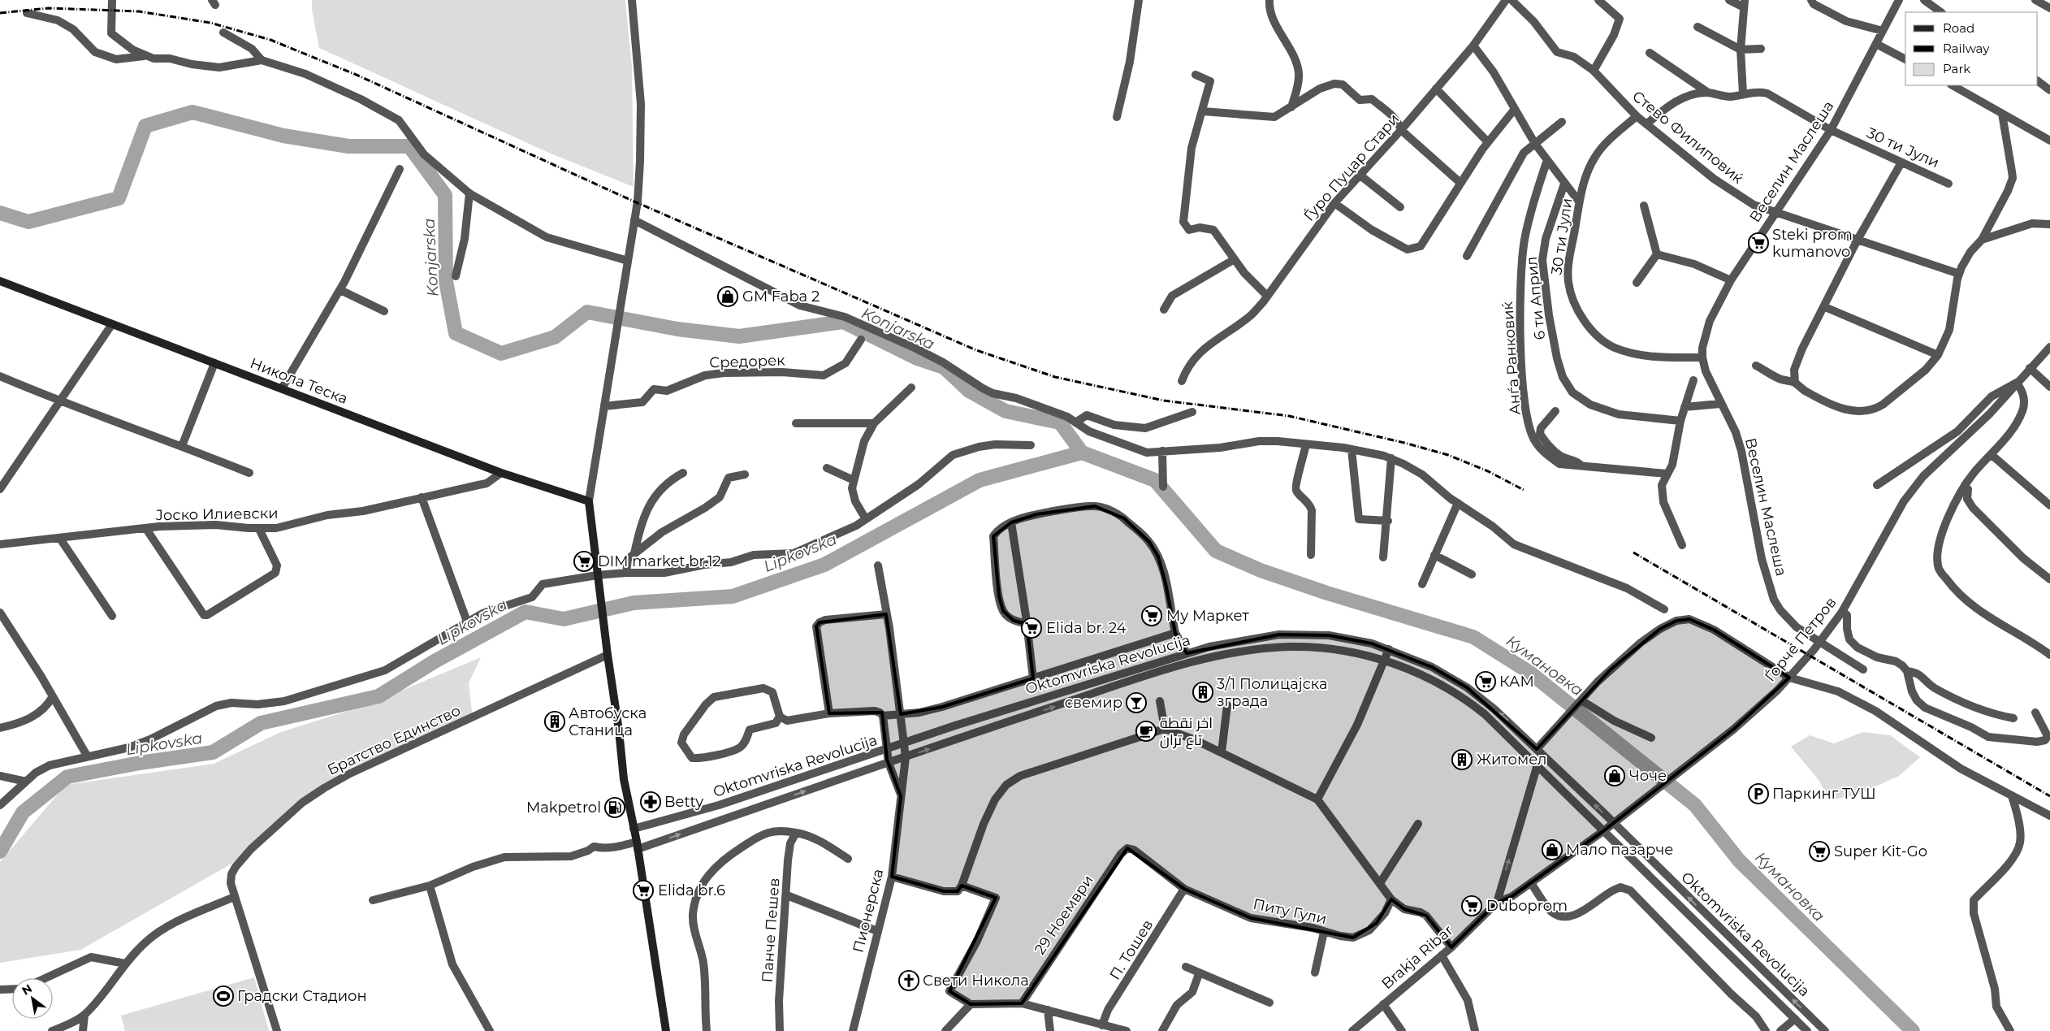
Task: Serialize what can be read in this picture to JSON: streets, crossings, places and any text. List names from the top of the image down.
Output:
{
  "streets": {
    "main road": ["Никола Теска"],
    "street": [
      "Стево Филиповиќ",
      "30 ти Јули",
      "Веселин Маслеша",
      "Ѓуро Пуцар Стари",
      "6 ти Април",
      "Анѓа Ранковиќ",
      "Средорек",
      "Јоско Илиевски",
      "Ѓорче Петров",
      "Oktomvriska Revolucija",
      "Братство Единство",
      "Пионерска",
      "Питу Гули",
      "29 Ноември",
      "Панче Пешев",
      "П. Тошев",
      "Brakja Ribar"
    ]
  },
  "crossings": [
    ["Стево Филиповиќ", "30 ти Јули"],
    ["Стево Филиповиќ", "Веселин Маслеша"],
    ["30 ти Јули", "Веселин Маслеша"],
    ["Никола Теска", "Јоско Илиевски"],
    ["Ѓорче Петров", "Oktomvriska Revolucija"],
    ["Ѓорче Петров", "Brakja Ribar"],
    ["Oktomvriska Revolucija", "Пионерска"],
    ["Питу Гули", "29 Ноември"],
    ["Питу Гули", "П. Тошев"]
  ],
  "water": ["Konjarska", "Lipkovska", "Кумановка"],
  "places": {
    "supermarket": [
      "Steki prom kumanovo",
      "DIM market br.12",
      "Му Маркет",
      "Elida br. 24",
      "КАМ",
      "Super Kit-Go",
      "Elida br.6",
      "Duboprom"
    ],
    "shop": ["GM Faba 2", "Чоче", "Мало пазарче"],
    "building": ["3/1 Полицајска зграда", "Автобуска Станица", "Житомел"],
    "bar": ["свемир"],
    "cafe": ["اخر نقطة تاع تران"],
    "parking": ["Паркинг ТУШ"],
    "pharmacy": ["Betty"],
    "fuel station": ["Makpetrol"],
    "church": ["Свети Никола"],
    "sports": ["Градски Стадион"]
  },
  "legend": ["Road", "Railway", "Park"],
  "north": "top left"
}
